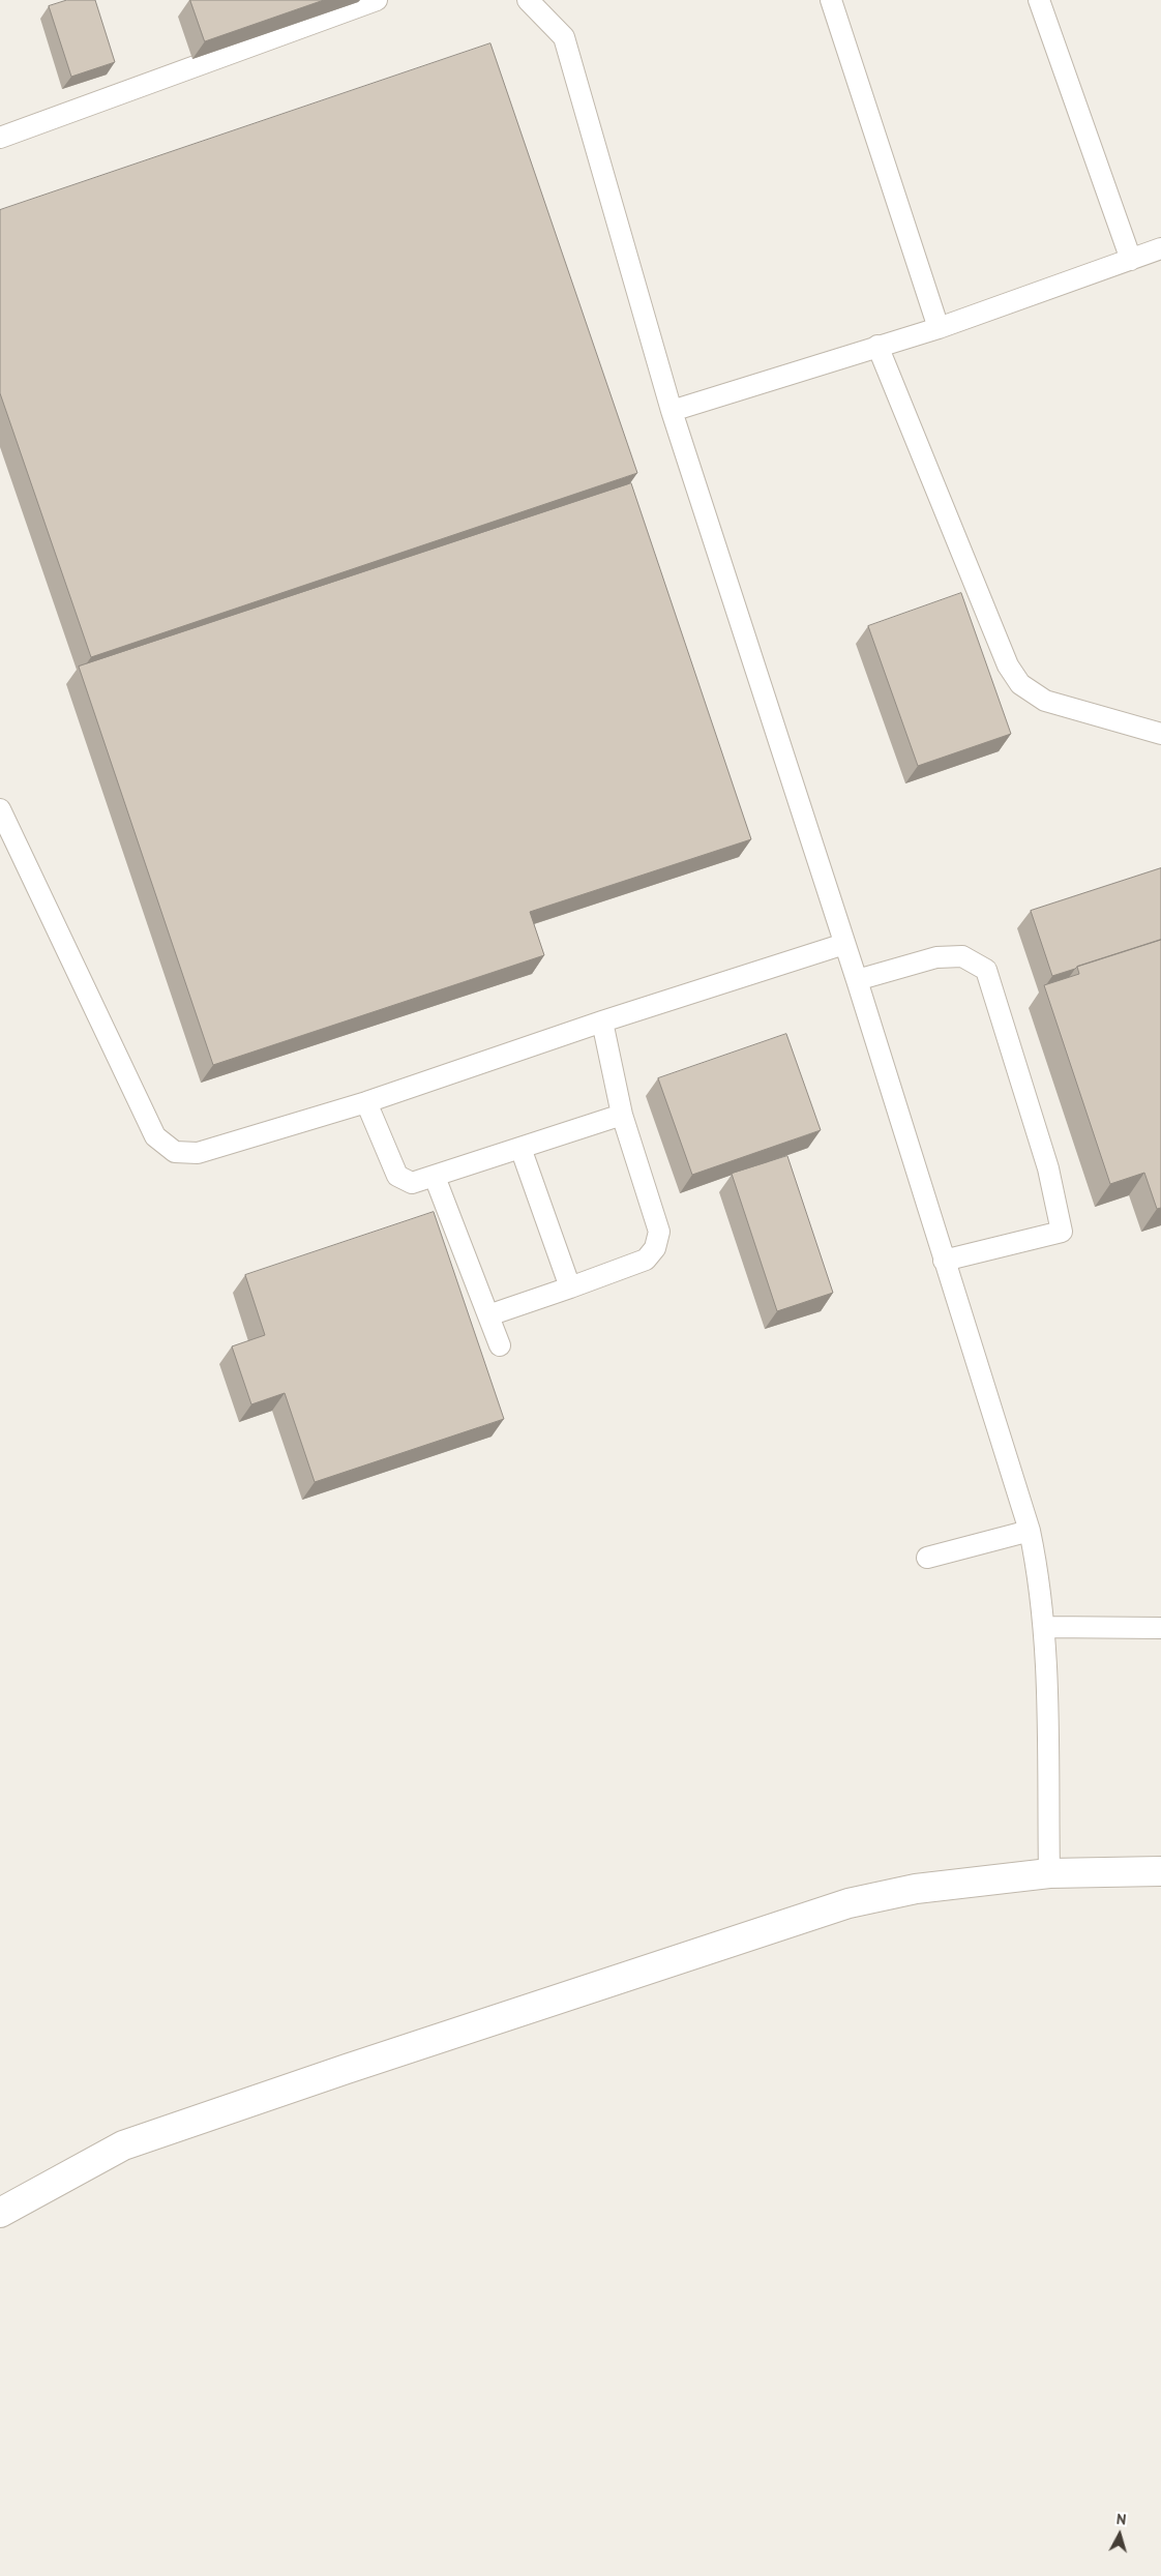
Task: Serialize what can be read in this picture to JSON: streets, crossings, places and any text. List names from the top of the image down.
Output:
{
  "north": "top"
}
